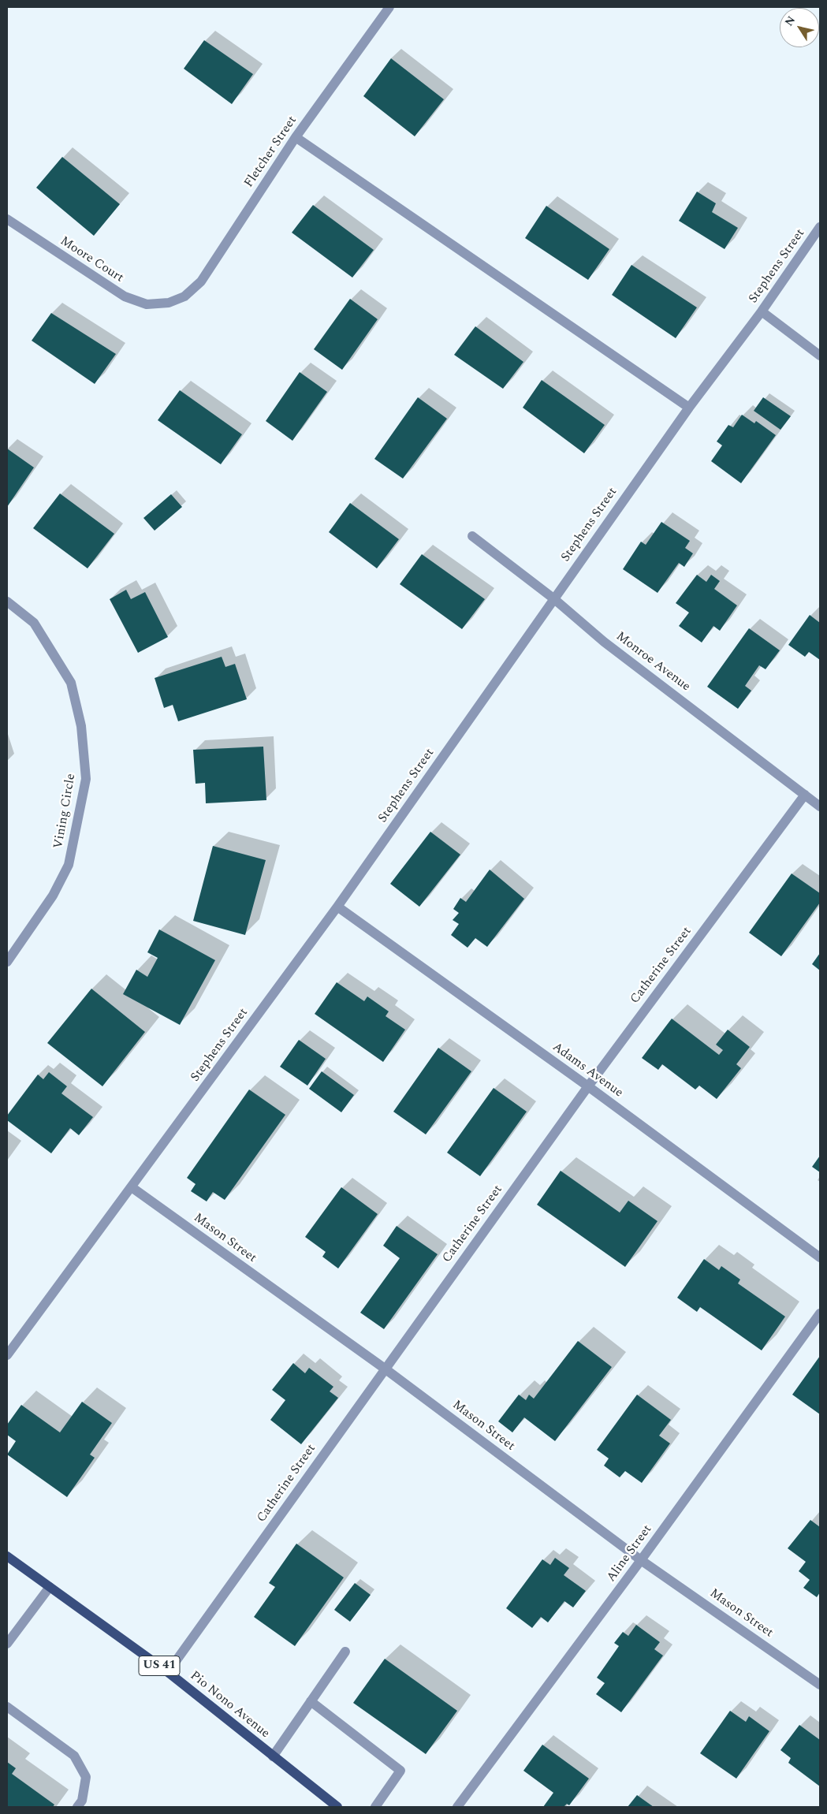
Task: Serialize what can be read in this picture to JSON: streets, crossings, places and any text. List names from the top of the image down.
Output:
{
  "streets": {
    "main road": ["US 41", "Pio Nono Avenue"],
    "street": [
      "Fletcher Street",
      "Moore Court",
      "Stephens Street",
      "Monroe Avenue",
      "Vining Circle",
      "Catherine Street",
      "Adams Avenue",
      "Mason Street",
      "Aline Street"
    ]
  },
  "crossings": [
    ["Fletcher Street", "Moore Court"],
    ["Stephens Street", "Monroe Avenue"],
    ["Stephens Street", "Adams Avenue"],
    ["Stephens Street", "Mason Street"],
    ["Monroe Avenue", "Catherine Street"],
    ["Catherine Street", "Adams Avenue"],
    ["Catherine Street", "Mason Street"],
    ["Catherine Street", "Pio Nono Avenue"],
    ["Mason Street", "Aline Street"]
  ],
  "north": "top left"
}
